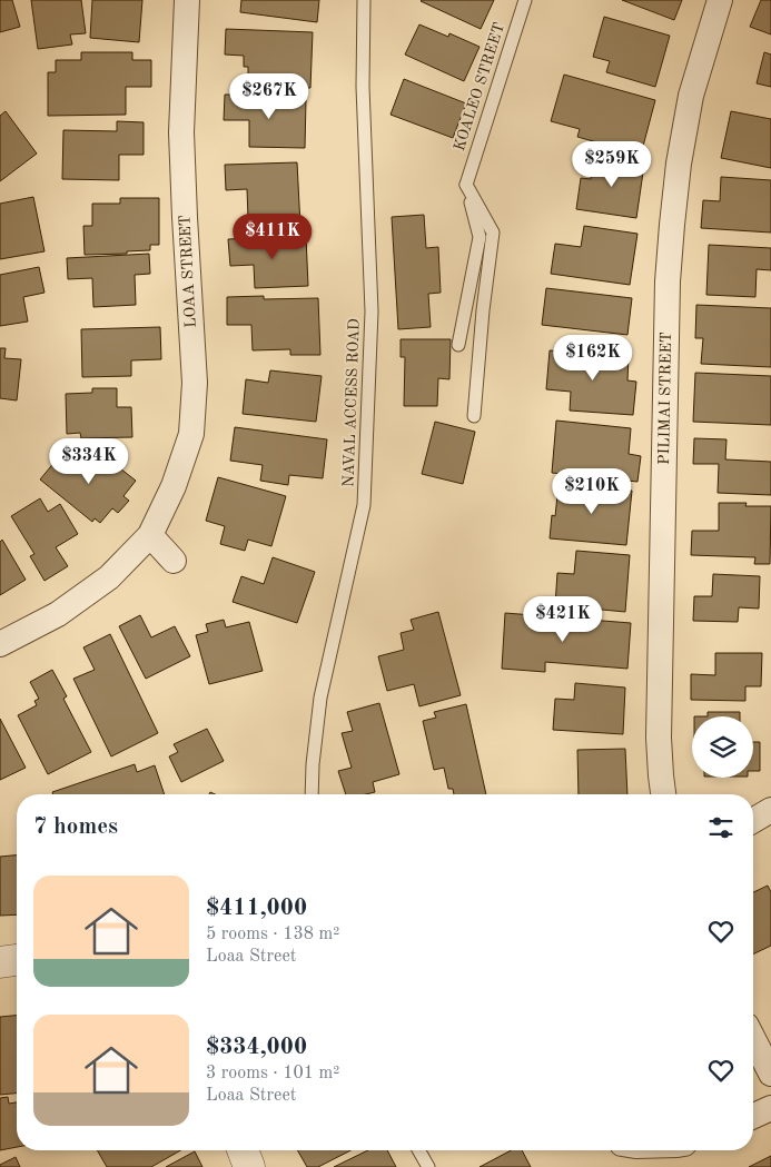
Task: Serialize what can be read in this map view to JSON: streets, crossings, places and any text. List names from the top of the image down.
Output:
{
  "streets": {
    "street": ["LOAA STREET", "PILIMAI STREET"],
    "lane": ["KOALEO STREET", "NAVAL ACCESS ROAD"]
  },
  "page": {
    "price": [
      "$267K",
      "$259K",
      "$411K",
      "$162K",
      "$334K",
      "$210K",
      "$421K"
    ],
    "heading": "7 homes",
    "list": [
      {
        "name": "$411,000",
        "note": "5 rooms · 138 m² · Loaa Street"
      },
      {
        "name": "$334,000",
        "note": "3 rooms · 101 m² · Loaa Street"
      }
    ]
  }
}
